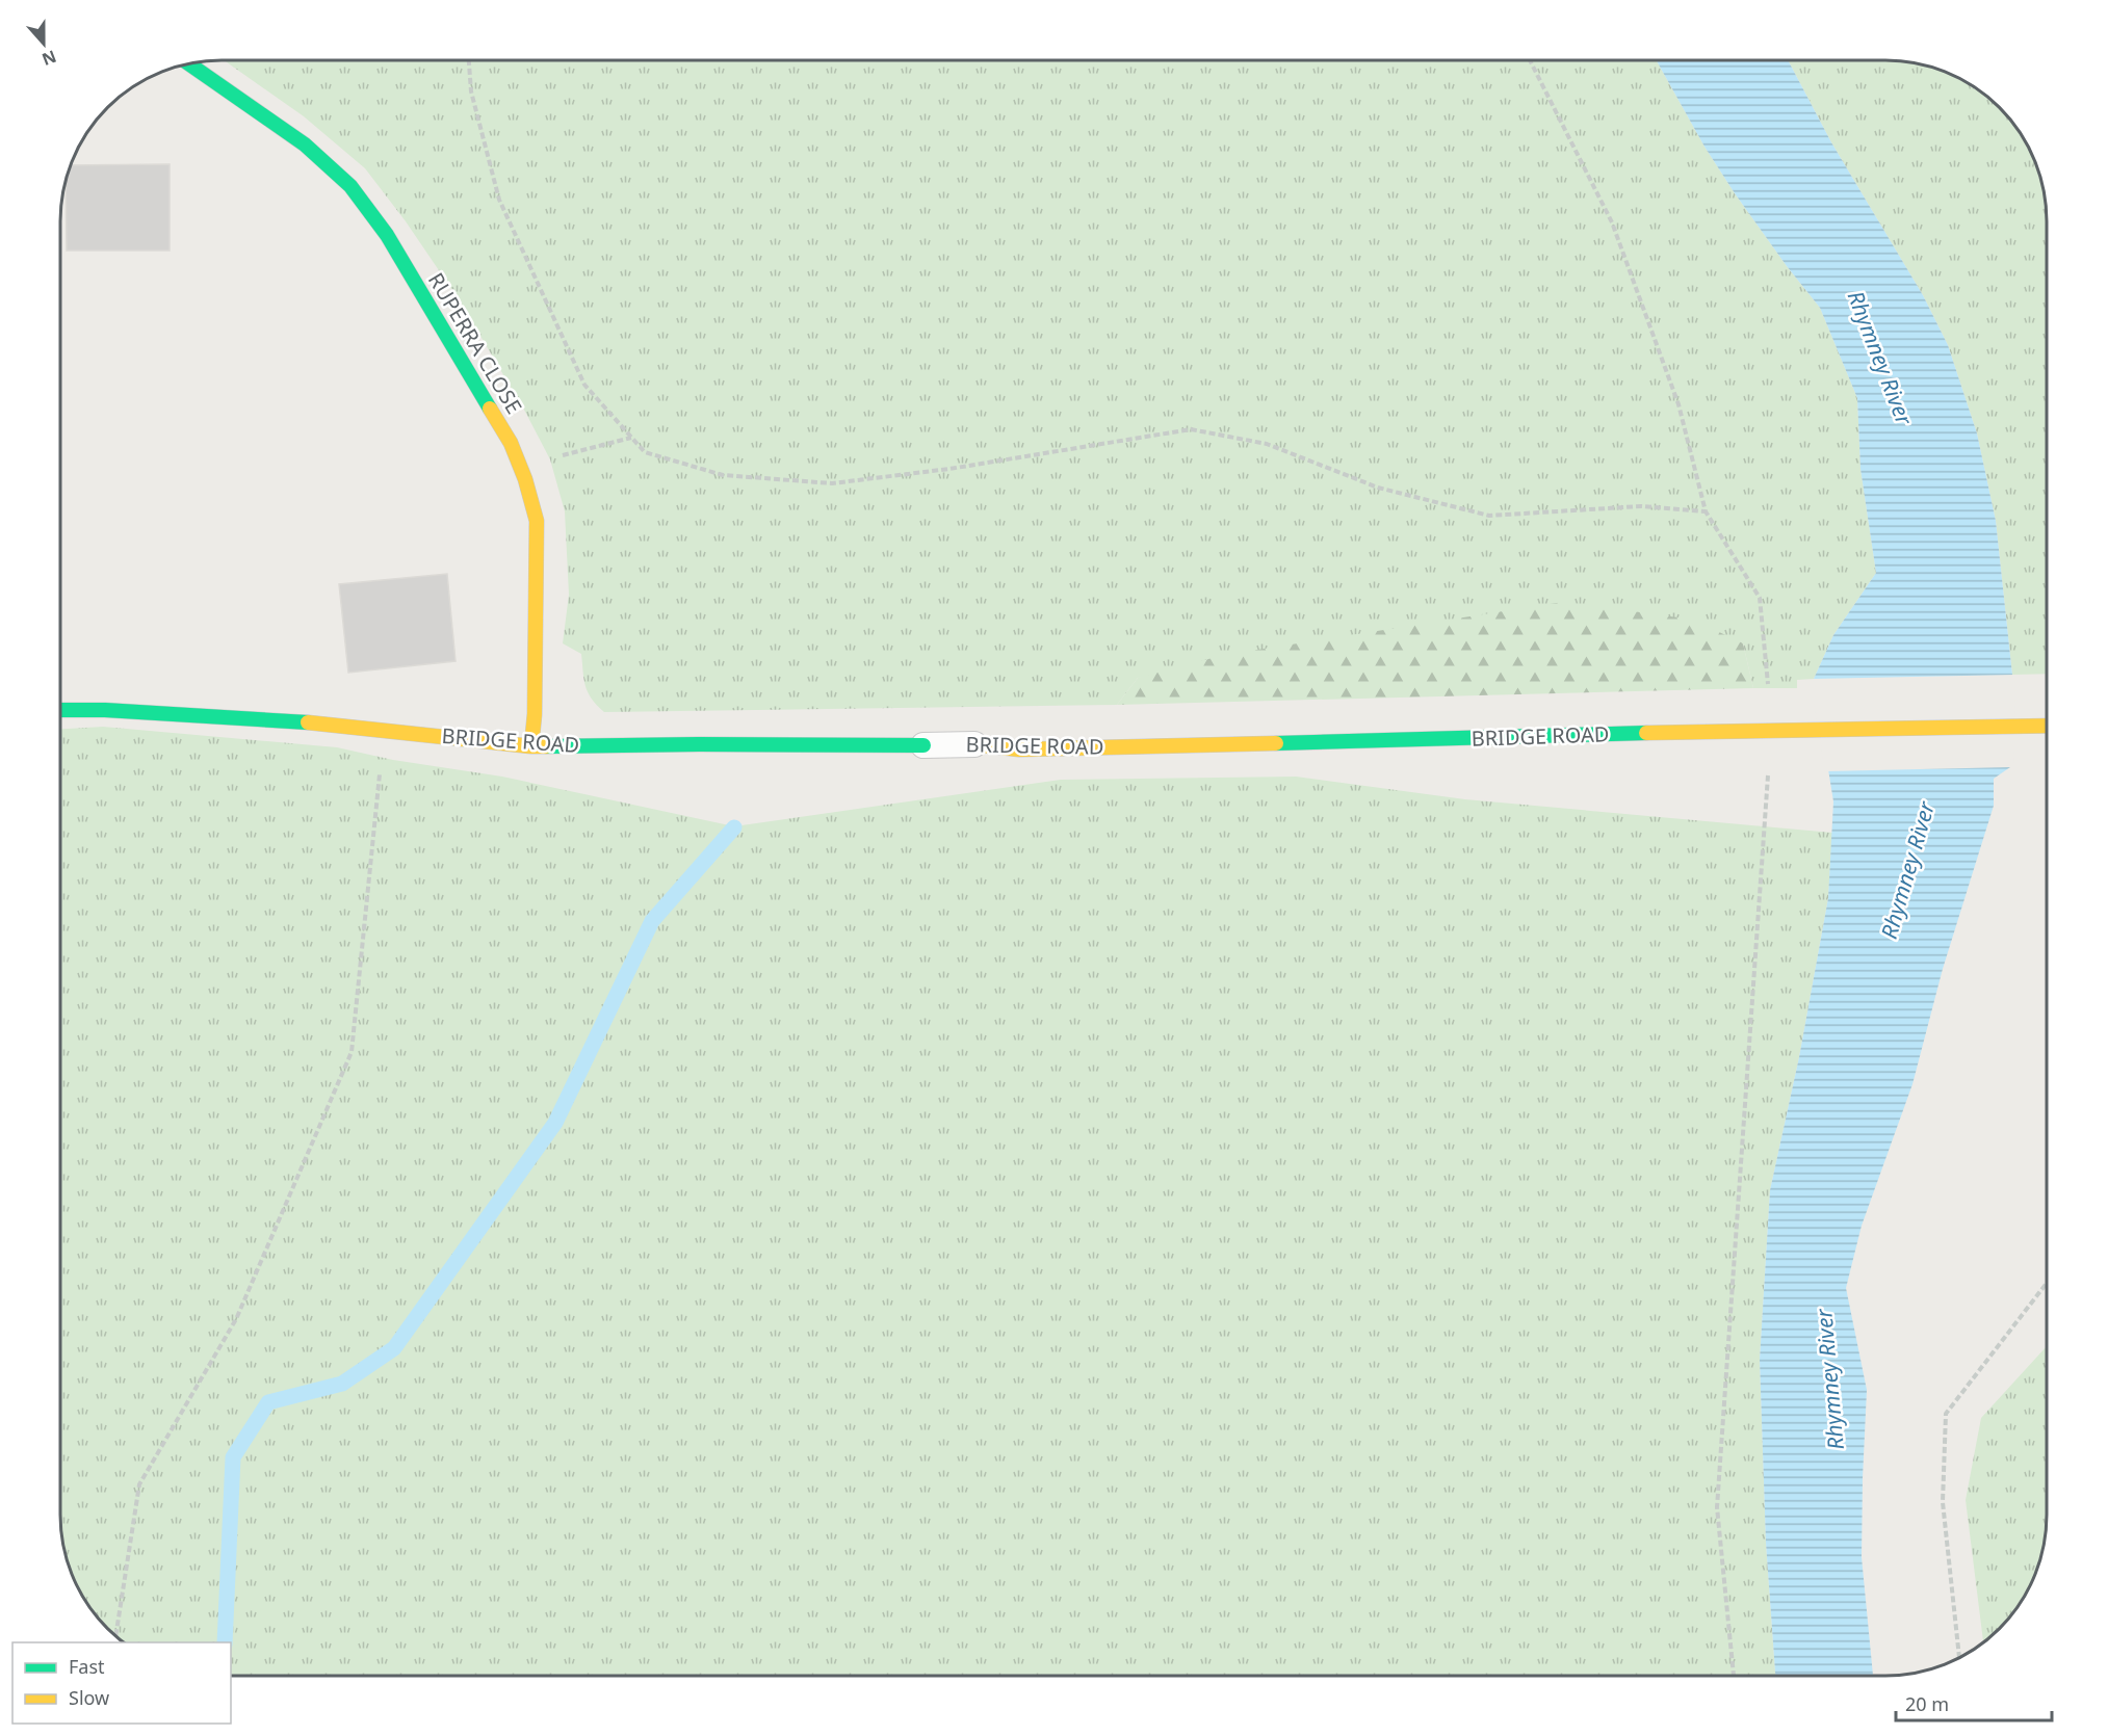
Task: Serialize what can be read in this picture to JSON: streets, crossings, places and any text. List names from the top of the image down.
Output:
{
  "streets": {
    "main road": ["RUPERRA CLOSE", "BRIDGE ROAD"]
  },
  "crossings": [
    ["RUPERRA CLOSE", "BRIDGE ROAD"]
  ],
  "water": ["Rhymney River"],
  "legend": ["Fast", "Slow"],
  "scale_bar": "20 m",
  "north": "bottom"
}
